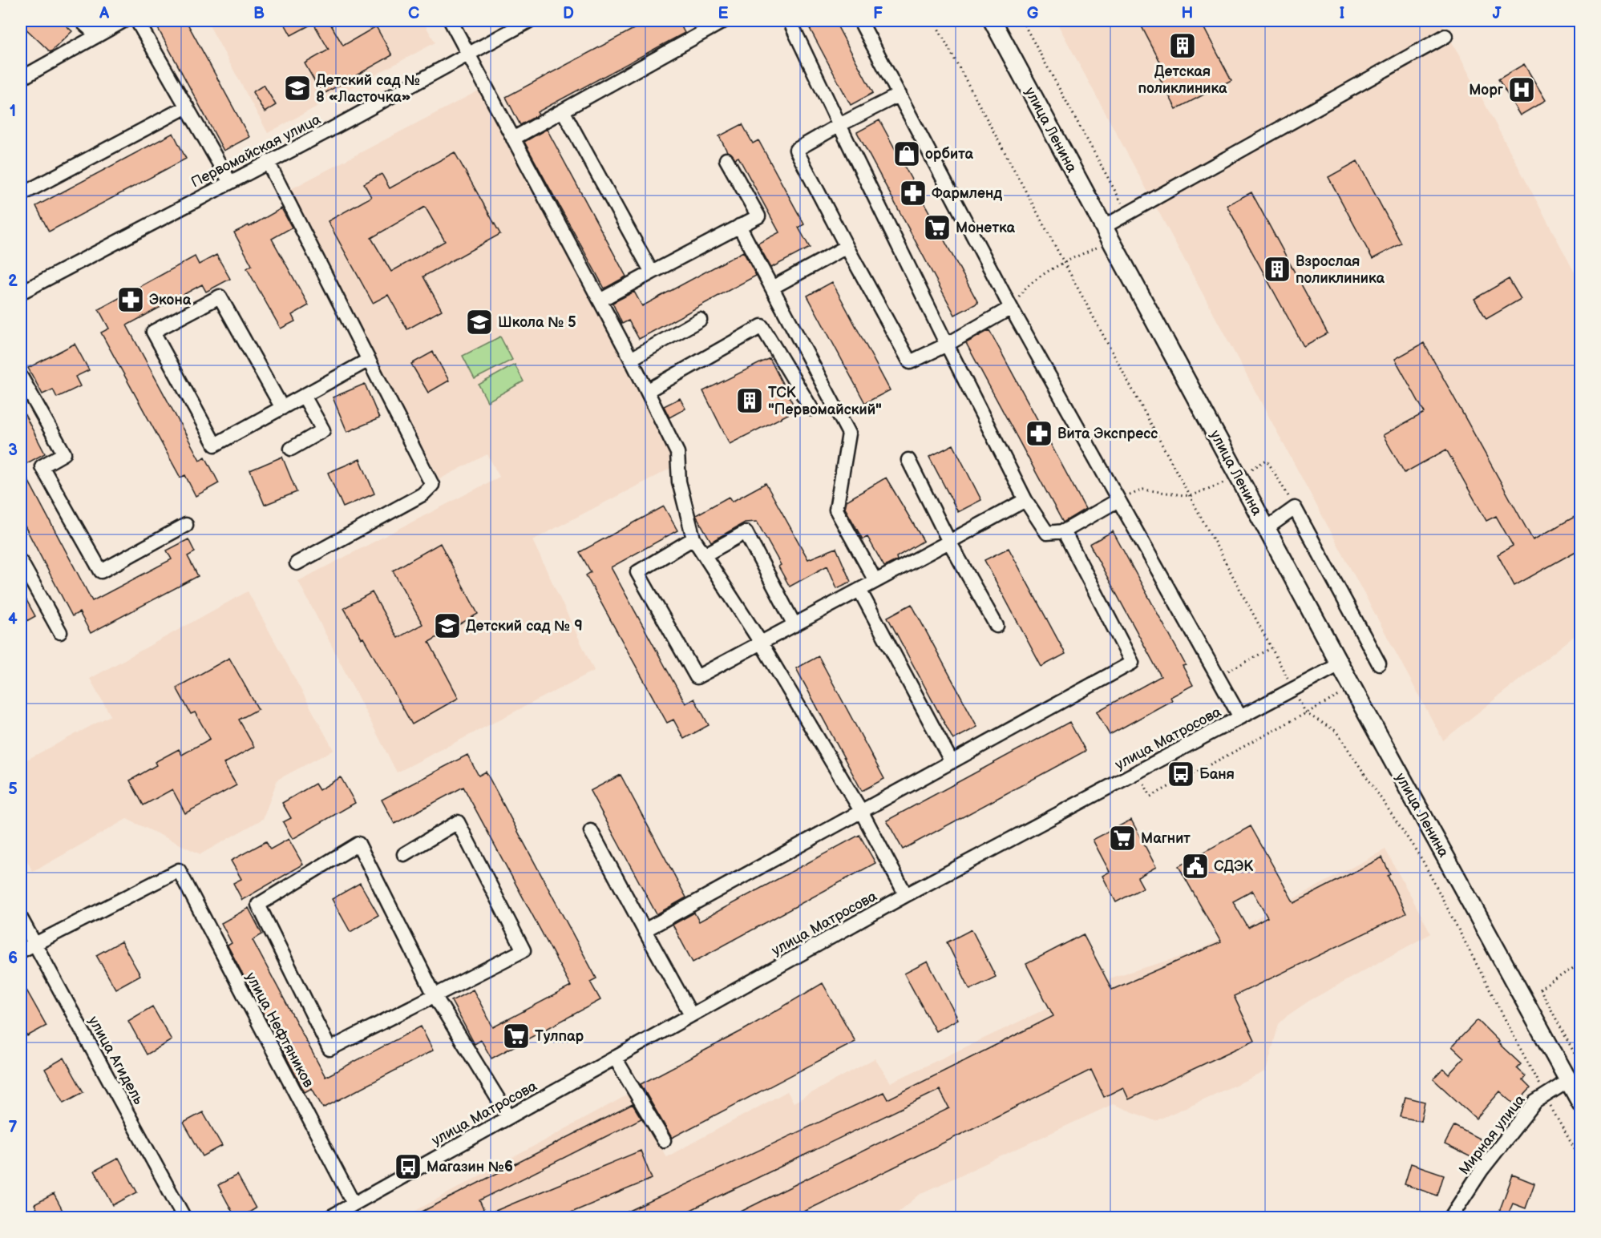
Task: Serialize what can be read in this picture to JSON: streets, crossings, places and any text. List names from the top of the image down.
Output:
{
  "streets": {
    "main road": ["улица Ленина"],
    "street": [
      "Первомайская улица",
      "улица Матросова",
      "улица Нефтяников",
      "улица Агидель",
      "Мирная улица"
    ]
  },
  "crossings": [
    ["улица Ленина", "улица Матросова"],
    ["улица Ленина", "Мирная улица"],
    ["улица Матросова", "улица Нефтяников"],
    ["улица Нефтяников", "улица Агидель"]
  ],
  "places": {
    "building": ["Детская поликлиника", "Взрослая поликлиника", "ТСК \"Первомайский\""],
    "school or university": ["Детский сад № 8 «Ласточка»", "Школа № 5", "Детский сад № 9"],
    "hospital": ["Морг"],
    "shop": ["орбита"],
    "pharmacy": ["Фармленд", "Экона", "Вита Экспресс"],
    "supermarket": ["Монетка", "Магнит", "Тулпар"],
    "bus stop": ["Баня", "Магазин №6"],
    "public building": ["СДЭК"]
  },
  "grid": {
    "columns": [
      "A",
      "B",
      "C",
      "D",
      "E",
      "F",
      "G",
      "H",
      "I",
      "J"
    ],
    "rows": [
      "1",
      "2",
      "3",
      "4",
      "5",
      "6",
      "7"
    ]
  }
}
